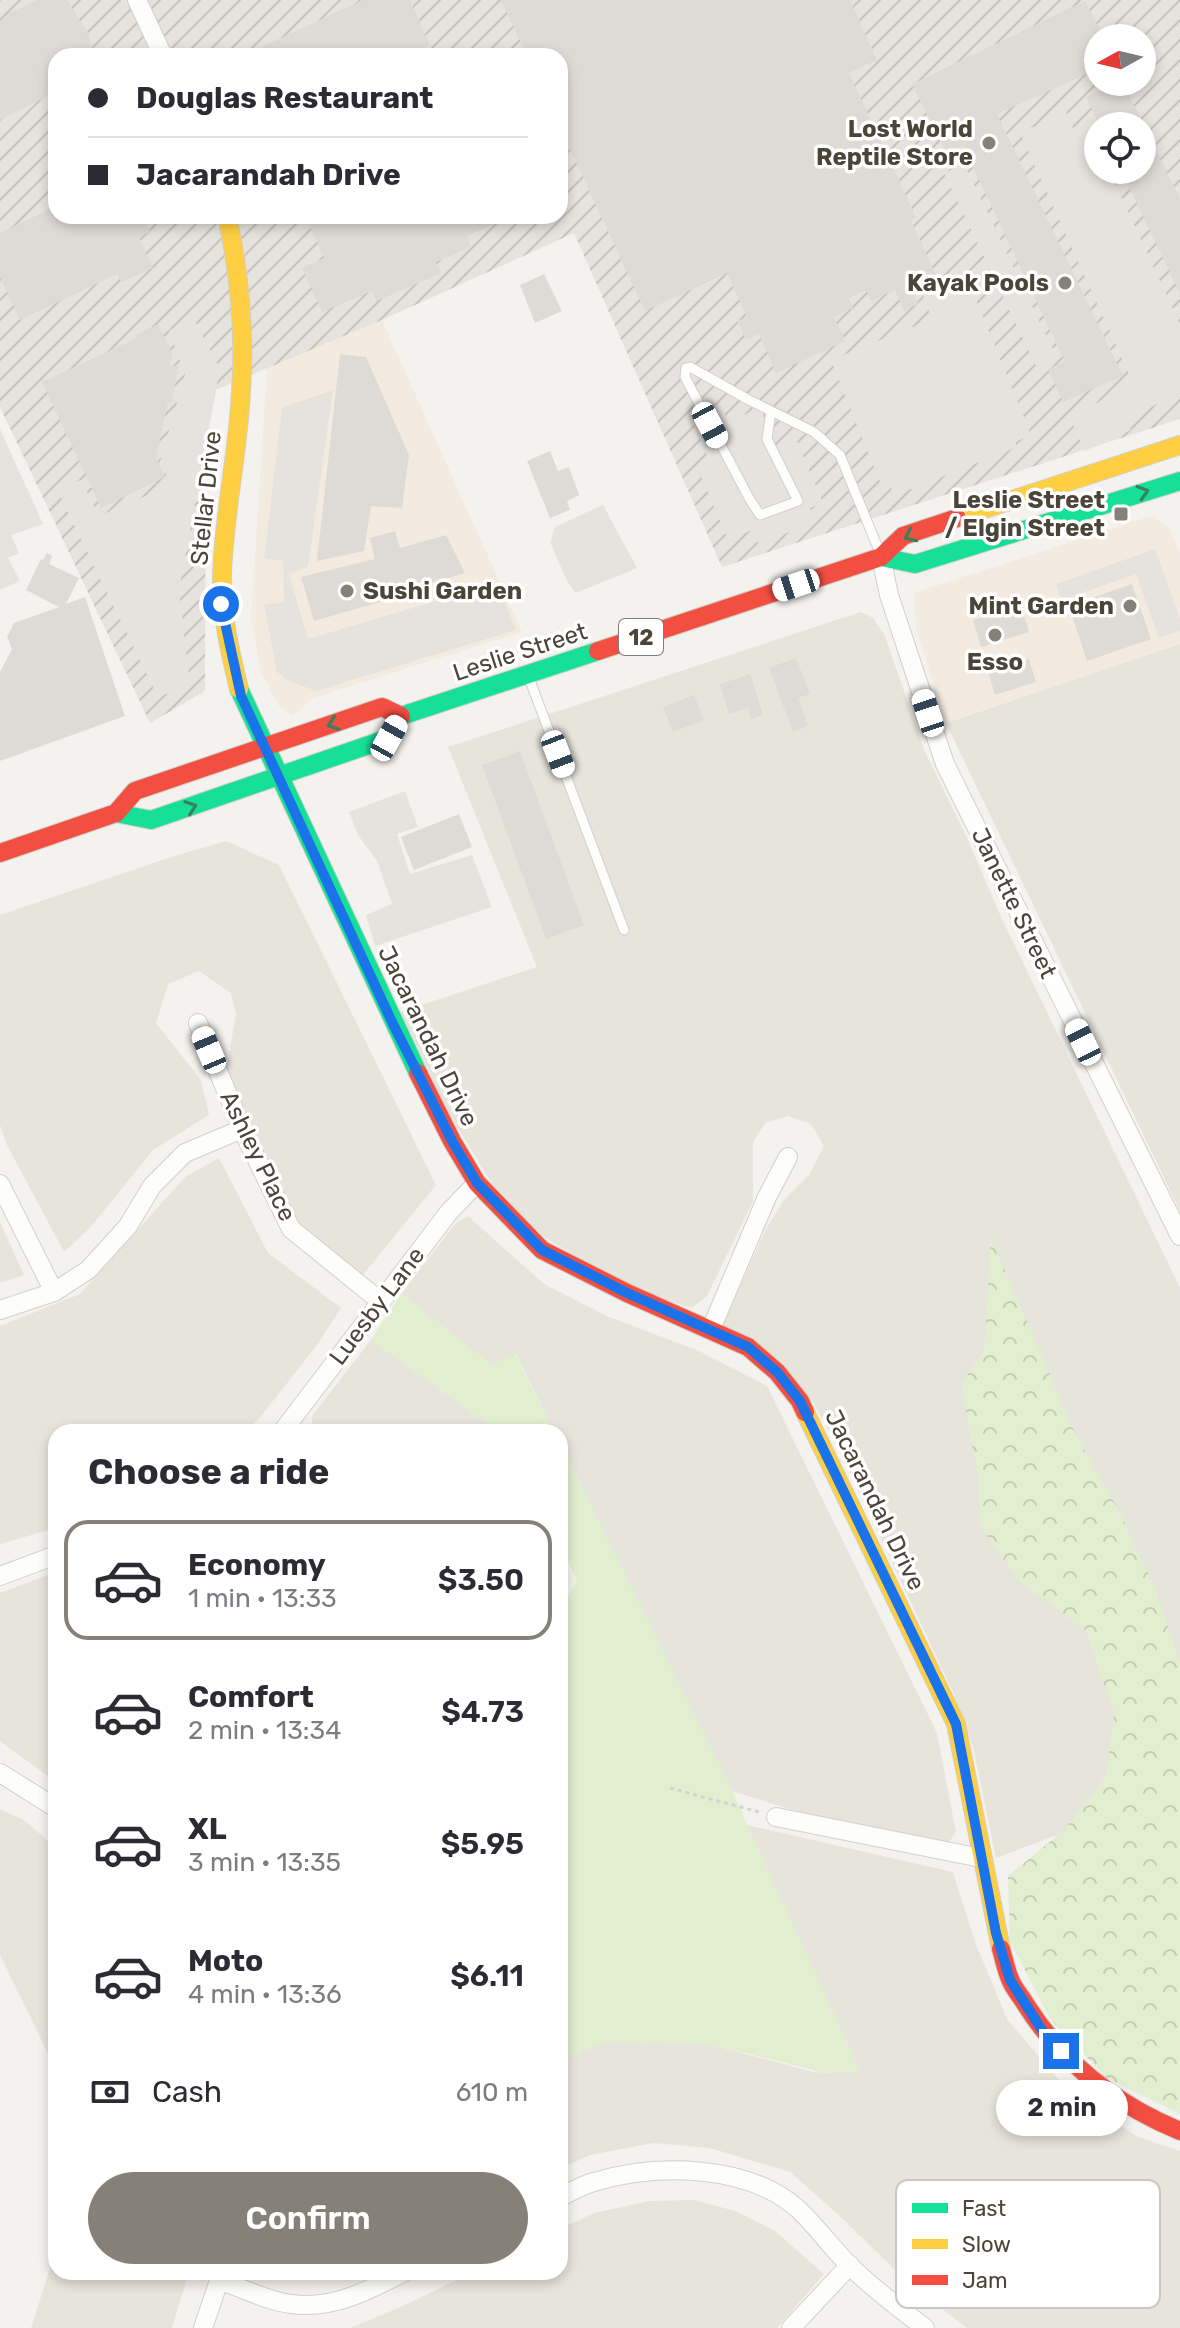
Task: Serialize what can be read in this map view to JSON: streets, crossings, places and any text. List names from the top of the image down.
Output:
{
  "streets": {
    "street": [
      "Stellar Drive",
      "12",
      "Leslie Street",
      "Janette Street",
      "Jacarandah Drive",
      "Ashley Place",
      "Luesby Lane"
    ]
  },
  "crossings": [
    ["Stellar Drive", "Leslie Street"],
    ["Stellar Drive", "Jacarandah Drive"],
    ["Leslie Street", "Janette Street"],
    ["Leslie Street", "Jacarandah Drive"],
    ["Jacarandah Drive", "Luesby Lane"],
    ["Ashley Place", "Luesby Lane"]
  ],
  "places": {
    "other": [
      "Lost World Reptile Store",
      "Kayak Pools",
      "Sushi Garden",
      "Mint Garden",
      "Esso"
    ],
    "transit": ["Leslie Street / Elgin Street"]
  },
  "legend": ["Fast", "Slow", "Jam"],
  "north": "left",
  "page": {
    "banner": ["Douglas Restaurant", "Jacarandah Drive"],
    "heading": "Choose a ride",
    "list": [
      {
        "name": "Economy",
        "note": "1 min · 13:33",
        "value": "$3.50"
      },
      {
        "name": "Comfort",
        "note": "2 min · 13:34",
        "value": "$4.73"
      },
      {
        "name": "XL",
        "note": "3 min · 13:35",
        "value": "$5.95"
      },
      {
        "name": "Moto",
        "note": "4 min · 13:36",
        "value": "$6.11"
      }
    ],
    "pay": ["Cash", "610 m"],
    "bubble": "2 min",
    "buttons": "Confirm"
  }
}
